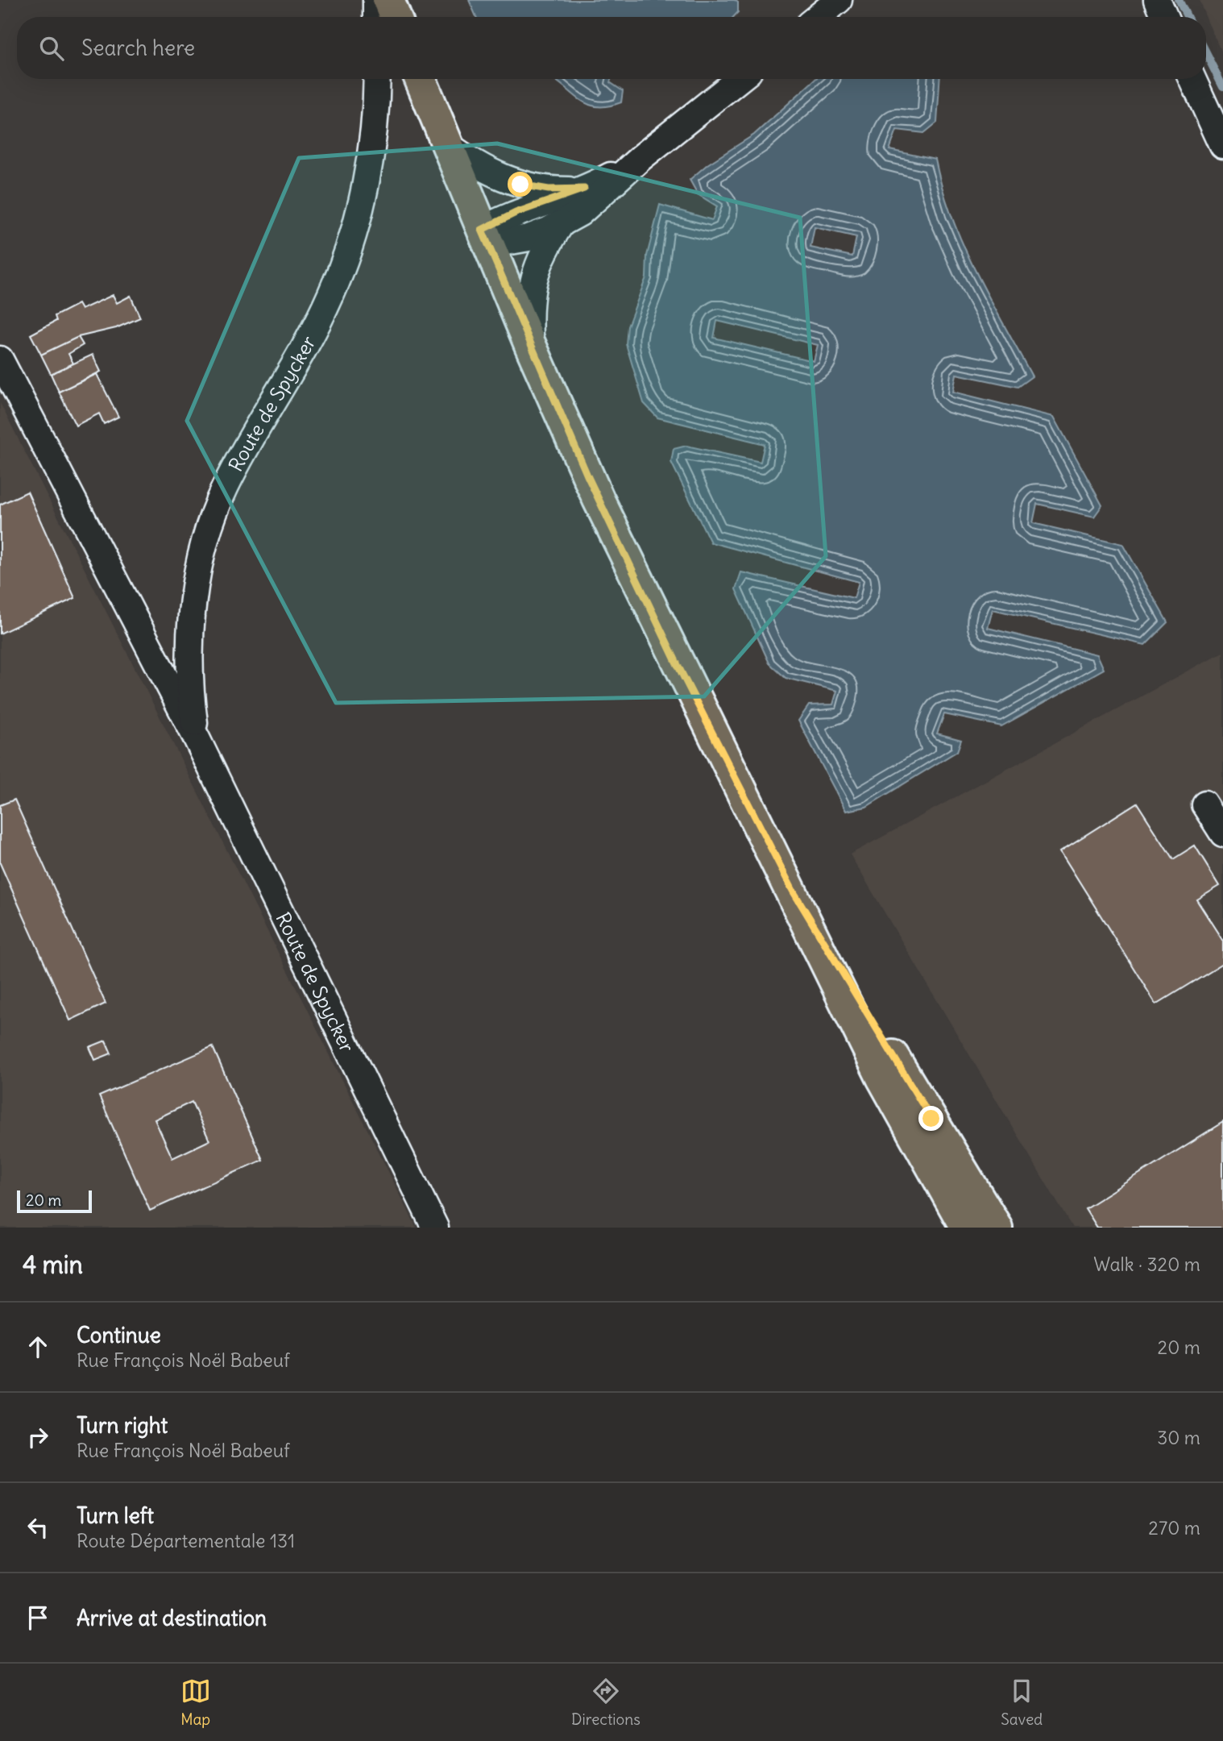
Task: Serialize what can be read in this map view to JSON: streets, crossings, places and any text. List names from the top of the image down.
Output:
{
  "streets": {
    "street": ["Route de Spycker"]
  },
  "scale_bar": "20 m",
  "page": {
    "search": "Search here",
    "scale": "20 m",
    "heading": ["4 min", "Walk · 320 m"],
    "list": [
      ["Continue", "Rue François Noël Babeuf", "20 m"],
      ["Turn right", "Rue François Noël Babeuf", "30 m"],
      ["Turn left", "Route Départementale 131", "270 m"],
      "Arrive at destination"
    ],
    "nav": ["Map", "Directions", "Saved"]
  }
}
